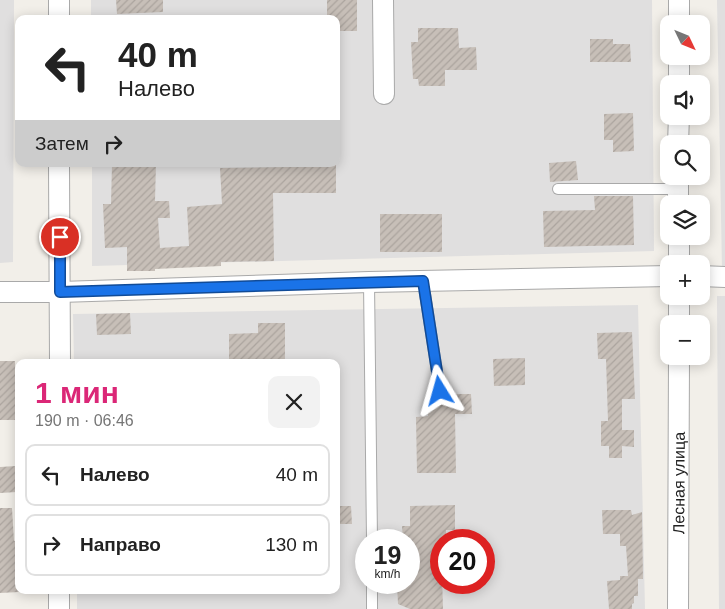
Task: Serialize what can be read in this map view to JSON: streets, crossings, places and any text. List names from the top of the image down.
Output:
{
  "streets": {
    "street": ["Лесная улица"]
  },
  "north": "bottom right",
  "page": {
    "map_buttons": ["+", "−"],
    "turn": ["40 m", "Налево"],
    "then": "Затем",
    "heading": ["1 мин", "190 m · 06:46"],
    "list": [
      {
        "name": "Налево",
        "value": "40 m"
      },
      {
        "name": "Направо",
        "value": "130 m"
      }
    ],
    "speed": "19 km/h",
    "limit": "20"
  }
}
